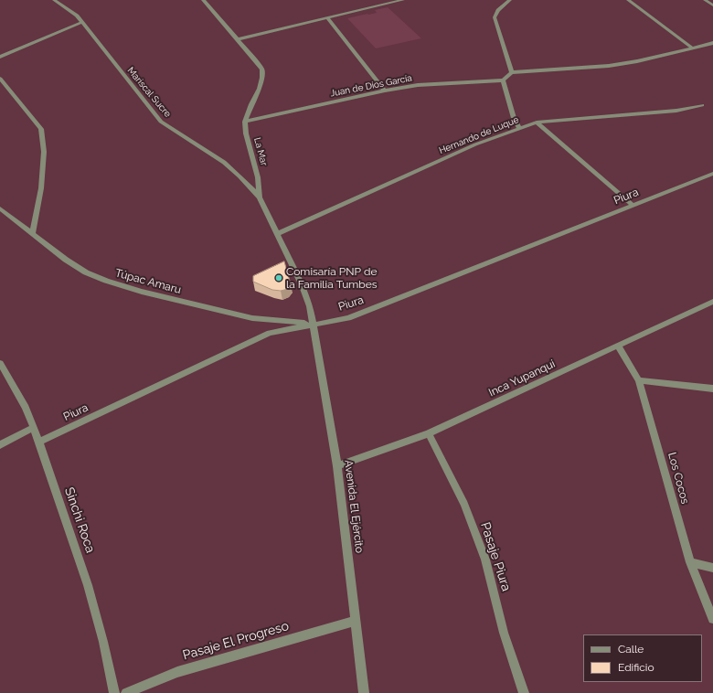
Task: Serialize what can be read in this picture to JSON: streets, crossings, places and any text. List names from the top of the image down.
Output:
{
  "streets": {
    "street": [
      "Juan de Dios García",
      "Mariscal Sucre",
      "Hernando de Luque",
      "La Mar",
      "Piura",
      "Túpac Amaru",
      "Inca Yupanqui",
      "Los Cocos",
      "Avenida El Ejército",
      "Sinchi Roca",
      "Pasaje Piura",
      "Pasaje El Progreso"
    ]
  },
  "crossings": [
    ["Juan de Dios García", "La Mar"],
    ["Mariscal Sucre", "La Mar"],
    ["Hernando de Luque", "La Mar"],
    ["La Mar", "Piura"],
    ["La Mar", "Túpac Amaru"],
    ["La Mar", "Avenida El Ejército"],
    ["Piura", "Túpac Amaru"],
    ["Piura", "Avenida El Ejército"],
    ["Piura", "Sinchi Roca"],
    ["Túpac Amaru", "Avenida El Ejército"],
    ["Inca Yupanqui", "Los Cocos"],
    ["Inca Yupanqui", "Avenida El Ejército"],
    ["Inca Yupanqui", "Pasaje Piura"],
    ["Avenida El Ejército", "Pasaje El Progreso"]
  ],
  "places": ["Comisaría PNP de la Familia Tumbes"],
  "legend": ["Calle", "Edificio"]
}
